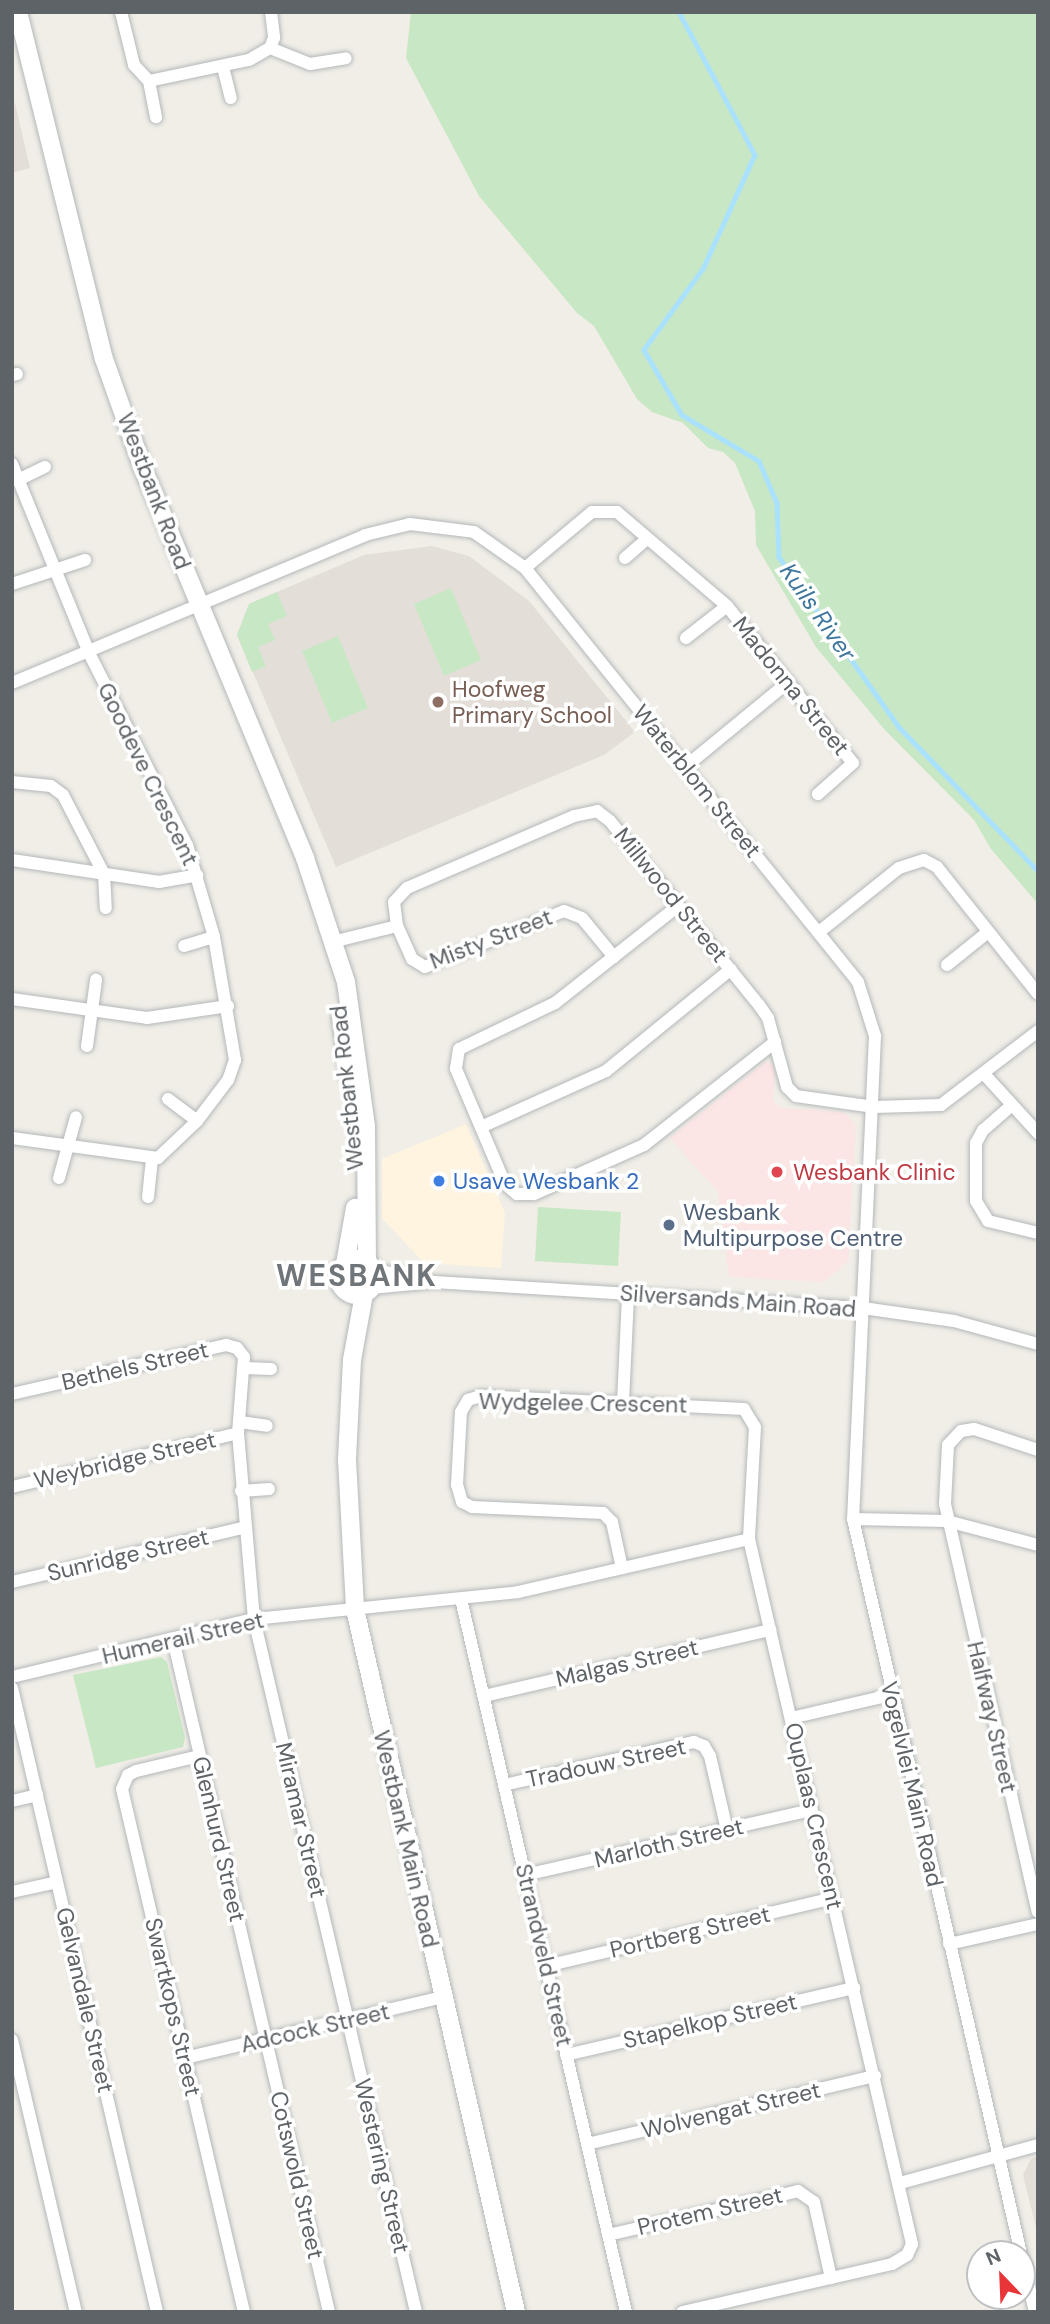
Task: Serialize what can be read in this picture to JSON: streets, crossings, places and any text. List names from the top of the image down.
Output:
{
  "streets": {
    "street": [
      "Westbank Road",
      "Madonna Street",
      "Goodeve Crescent",
      "Waterblom Street",
      "Millwood Street",
      "Misty Street",
      "Silversands Main Road",
      "Bethels Street",
      "Wydgelee Crescent",
      "Weybridge Street",
      "Sunridge Street",
      "Humerail Street",
      "Malgas Street",
      "Halfway Street",
      "Tradouw Street",
      "Vogelvlei Main Road",
      "Ouplaas Crescent",
      "Miramar Street",
      "Glenhurd Street",
      "Westbank Main Road",
      "Marloth Street",
      "Portberg Street",
      "Strandveld Street",
      "Gelvandale Street",
      "Swartkops Street",
      "Stapelkop Street",
      "Adcock Street",
      "Wolvengat Street",
      "Westering Street",
      "Cotswold Street",
      "Protem Street"
    ]
  },
  "crossings": [
    ["Westbank Road", "Waterblom Street"],
    ["Westbank Road", "Silversands Main Road"],
    ["Westbank Road", "Westbank Main Road"],
    ["Madonna Street", "Waterblom Street"],
    ["Goodeve Crescent", "Waterblom Street"],
    ["Waterblom Street", "Millwood Street"],
    ["Waterblom Street", "Silversands Main Road"],
    ["Waterblom Street", "Vogelvlei Main Road"],
    ["Millwood Street", "Misty Street"],
    ["Silversands Main Road", "Vogelvlei Main Road"],
    ["Silversands Main Road", "Westbank Main Road"],
    ["Bethels Street", "Weybridge Street"],
    ["Bethels Street", "Sunridge Street"],
    ["Bethels Street", "Humerail Street"],
    ["Bethels Street", "Miramar Street"],
    ["Wydgelee Crescent", "Ouplaas Crescent"],
    ["Humerail Street", "Miramar Street"],
    ["Humerail Street", "Glenhurd Street"],
    ["Humerail Street", "Westbank Main Road"],
    ["Malgas Street", "Ouplaas Crescent"],
    ["Malgas Street", "Strandveld Street"],
    ["Tradouw Street", "Marloth Street"],
    ["Tradouw Street", "Strandveld Street"],
    ["Ouplaas Crescent", "Marloth Street"],
    ["Ouplaas Crescent", "Portberg Street"],
    ["Ouplaas Crescent", "Stapelkop Street"],
    ["Ouplaas Crescent", "Wolvengat Street"],
    ["Ouplaas Crescent", "Protem Street"],
    ["Miramar Street", "Adcock Street"],
    ["Miramar Street", "Westering Street"],
    ["Glenhurd Street", "Swartkops Street"],
    ["Glenhurd Street", "Adcock Street"],
    ["Glenhurd Street", "Cotswold Street"],
    ["Westbank Main Road", "Adcock Street"],
    ["Marloth Street", "Strandveld Street"],
    ["Portberg Street", "Strandveld Street"],
    ["Strandveld Street", "Stapelkop Street"],
    ["Strandveld Street", "Wolvengat Street"],
    ["Strandveld Street", "Protem Street"],
    ["Swartkops Street", "Adcock Street"],
    ["Adcock Street", "Westering Street"],
    ["Adcock Street", "Cotswold Street"]
  ],
  "districts": ["WESBANK"],
  "water": ["Kuils River"],
  "places": [
    "Hoofweg Primary School",
    "Wesbank Clinic",
    "Usave Wesbank 2",
    "Wesbank Multipurpose Centre"
  ],
  "north": "top left"
}
